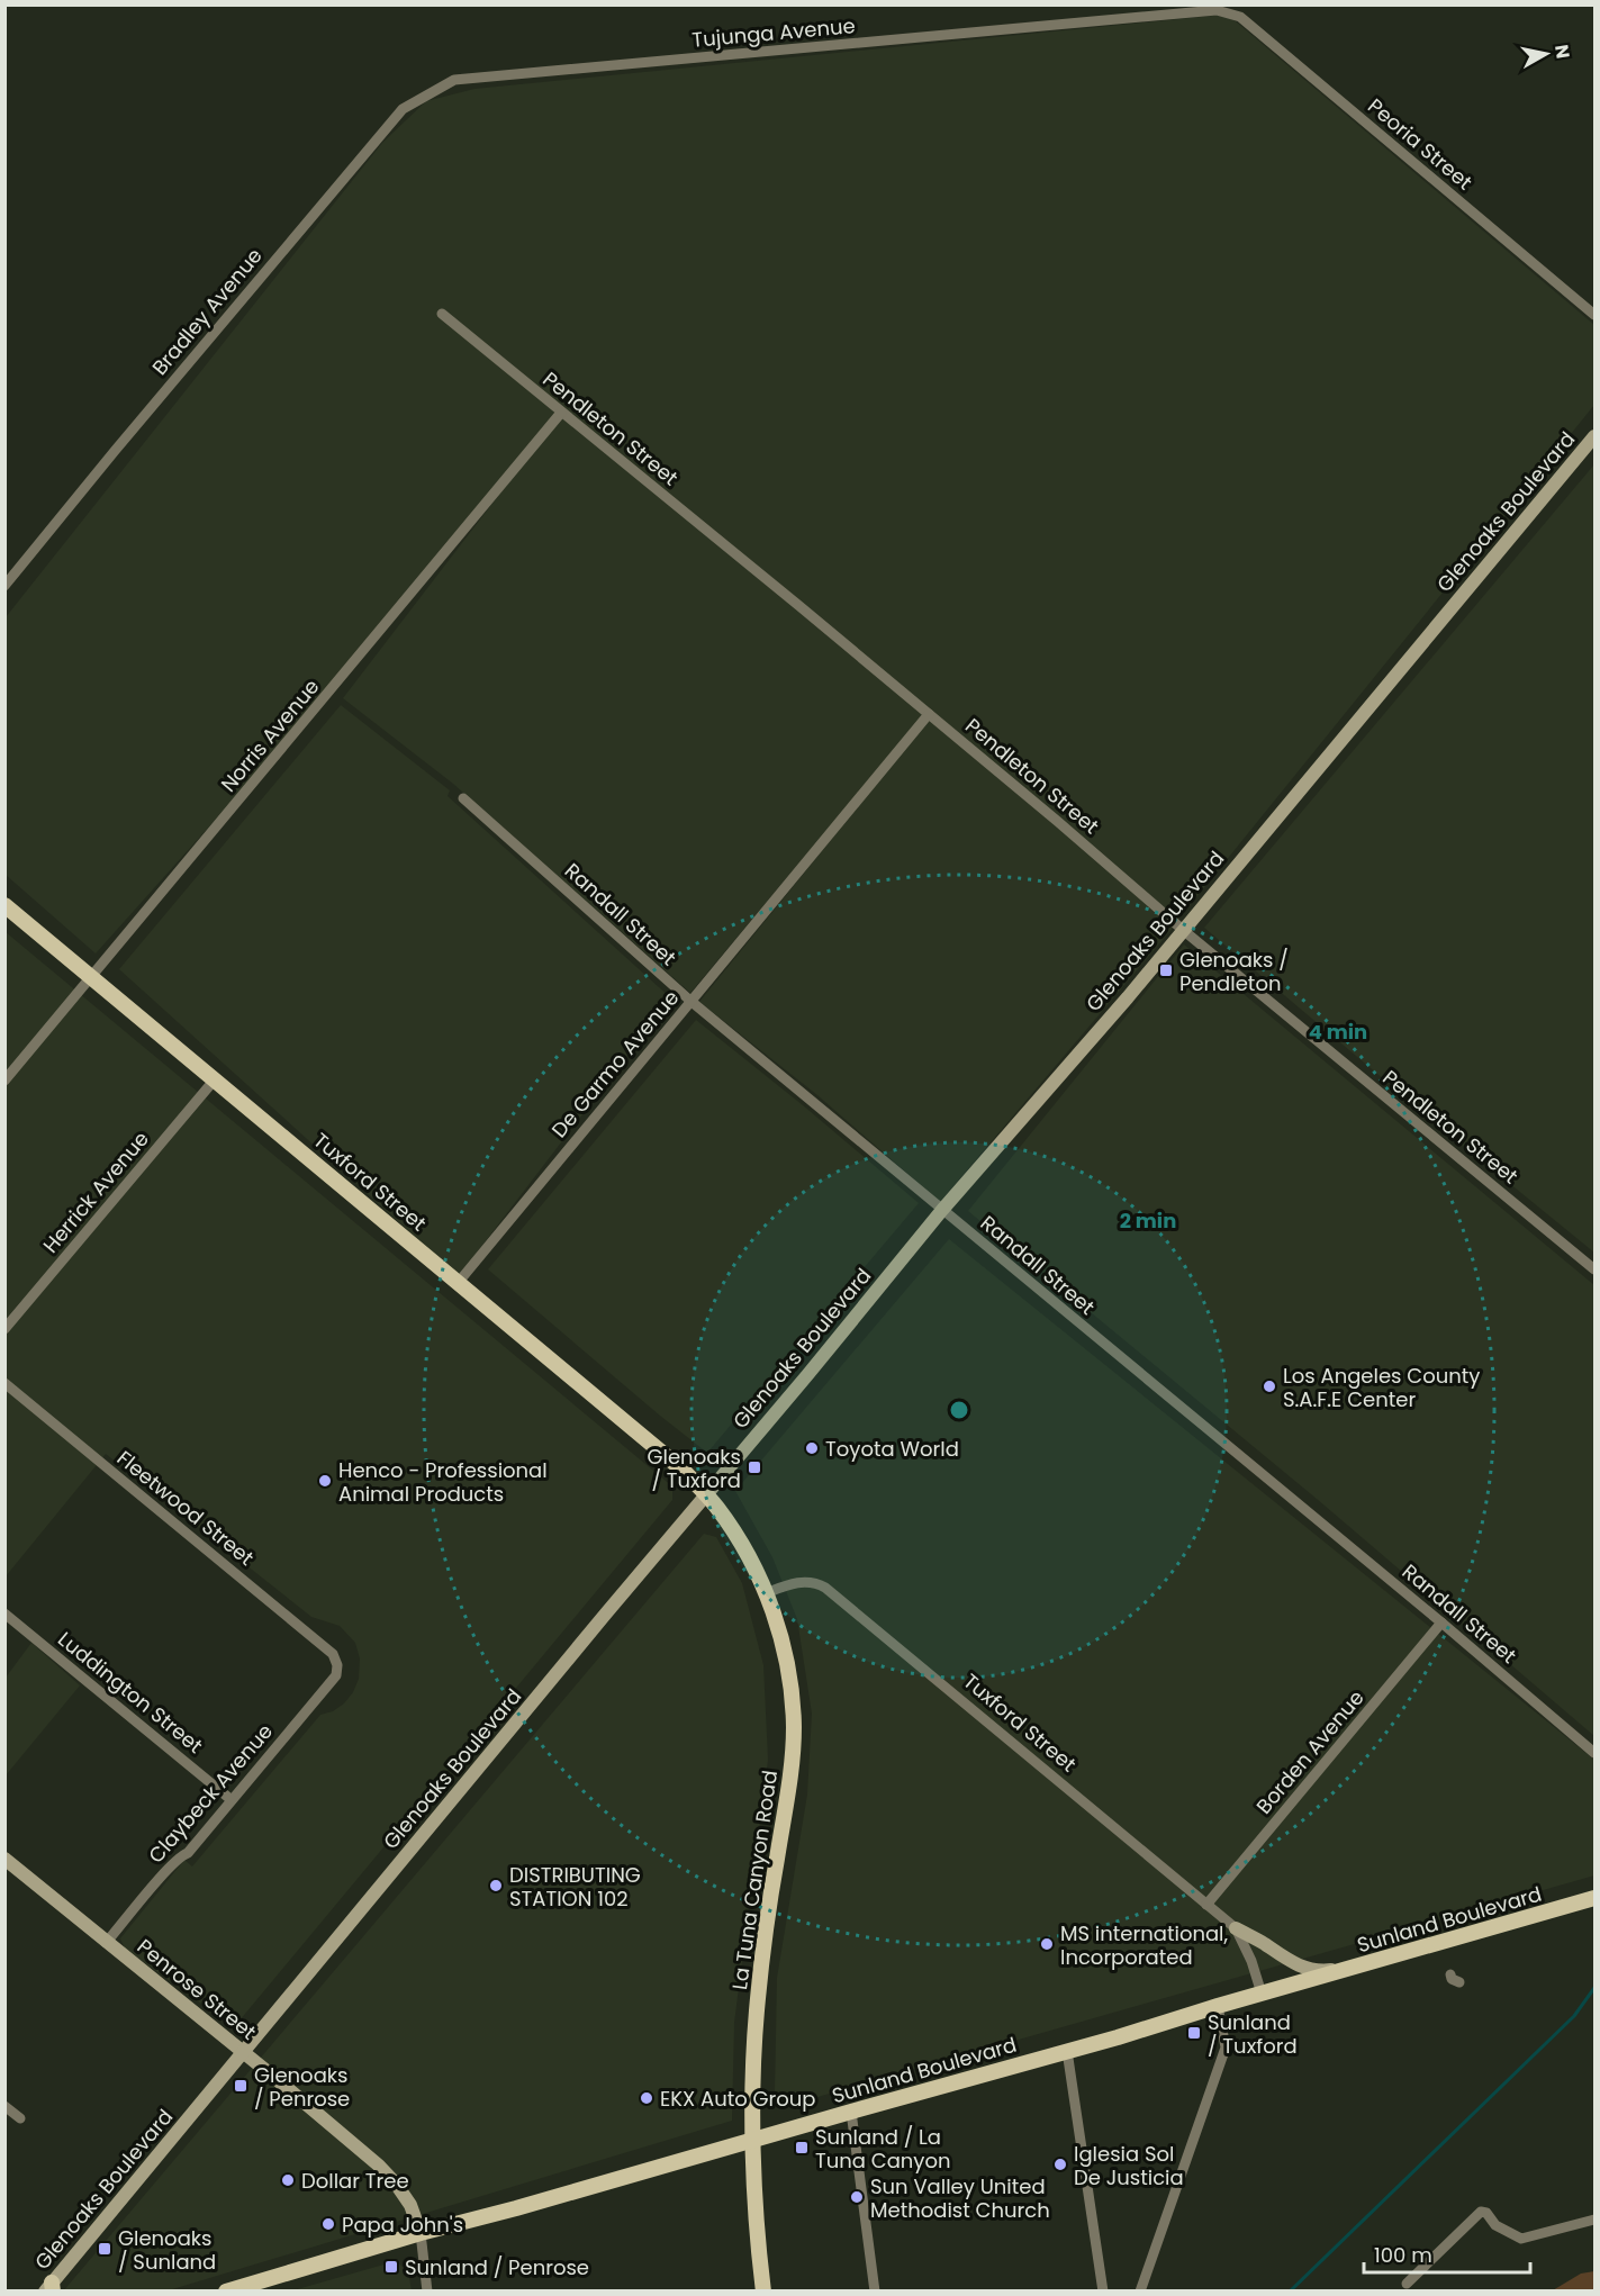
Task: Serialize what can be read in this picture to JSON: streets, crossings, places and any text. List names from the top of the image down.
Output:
{
  "streets": {
    "main road": [
      "Glenoaks Boulevard",
      "Tuxford Street",
      "La Tuna Canyon Road",
      "Sunland Boulevard",
      "Penrose Street"
    ],
    "street": [
      "Tujunga Avenue",
      "Peoria Street",
      "Bradley Avenue",
      "Pendleton Street",
      "Norris Avenue",
      "Randall Street",
      "De Garmo Avenue",
      "Herrick Avenue",
      "Fleetwood Street",
      "Luddington Street",
      "Borden Avenue",
      "Claybeck Avenue"
    ]
  },
  "crossings": [
    ["Tujunga Avenue", "Peoria Street"],
    ["Tujunga Avenue", "Bradley Avenue"],
    ["Pendleton Street", "Glenoaks Boulevard"],
    ["Pendleton Street", "Norris Avenue"],
    ["Pendleton Street", "De Garmo Avenue"],
    ["Glenoaks Boulevard", "Randall Street"],
    ["Glenoaks Boulevard", "Tuxford Street"],
    ["Glenoaks Boulevard", "La Tuna Canyon Road"],
    ["Glenoaks Boulevard", "Penrose Street"],
    ["Norris Avenue", "Tuxford Street"],
    ["Randall Street", "De Garmo Avenue"],
    ["Randall Street", "Borden Avenue"],
    ["De Garmo Avenue", "Tuxford Street"],
    ["Tuxford Street", "Herrick Avenue"],
    ["Tuxford Street", "Borden Avenue"],
    ["Tuxford Street", "La Tuna Canyon Road"],
    ["Tuxford Street", "Sunland Boulevard"],
    ["Fleetwood Street", "Claybeck Avenue"],
    ["Luddington Street", "Claybeck Avenue"],
    ["Claybeck Avenue", "Penrose Street"],
    ["La Tuna Canyon Road", "Sunland Boulevard"],
    ["Sunland Boulevard", "Penrose Street"]
  ],
  "places": {
    "transit": [
      "Glenoaks / Pendleton",
      "Glenoaks / Tuxford",
      "Sunland / Tuxford",
      "Glenoaks / Penrose",
      "Sunland / La Tuna Canyon",
      "Glenoaks / Sunland",
      "Sunland / Penrose"
    ],
    "other": [
      "Los Angeles County S.A.F.E Center",
      "Toyota World",
      "Henco - Professional Animal Products",
      "DISTRIBUTING STATION 102",
      "MS international, Incorporated",
      "EKX Auto Group",
      "Iglesia Sol De Justicia",
      "Dollar Tree",
      "Sun Valley United Methodist Church",
      "Papa John's"
    ]
  },
  "scale_bar": "100 m",
  "north": "right",
  "rings": ["4 min", "2 min"]
}
